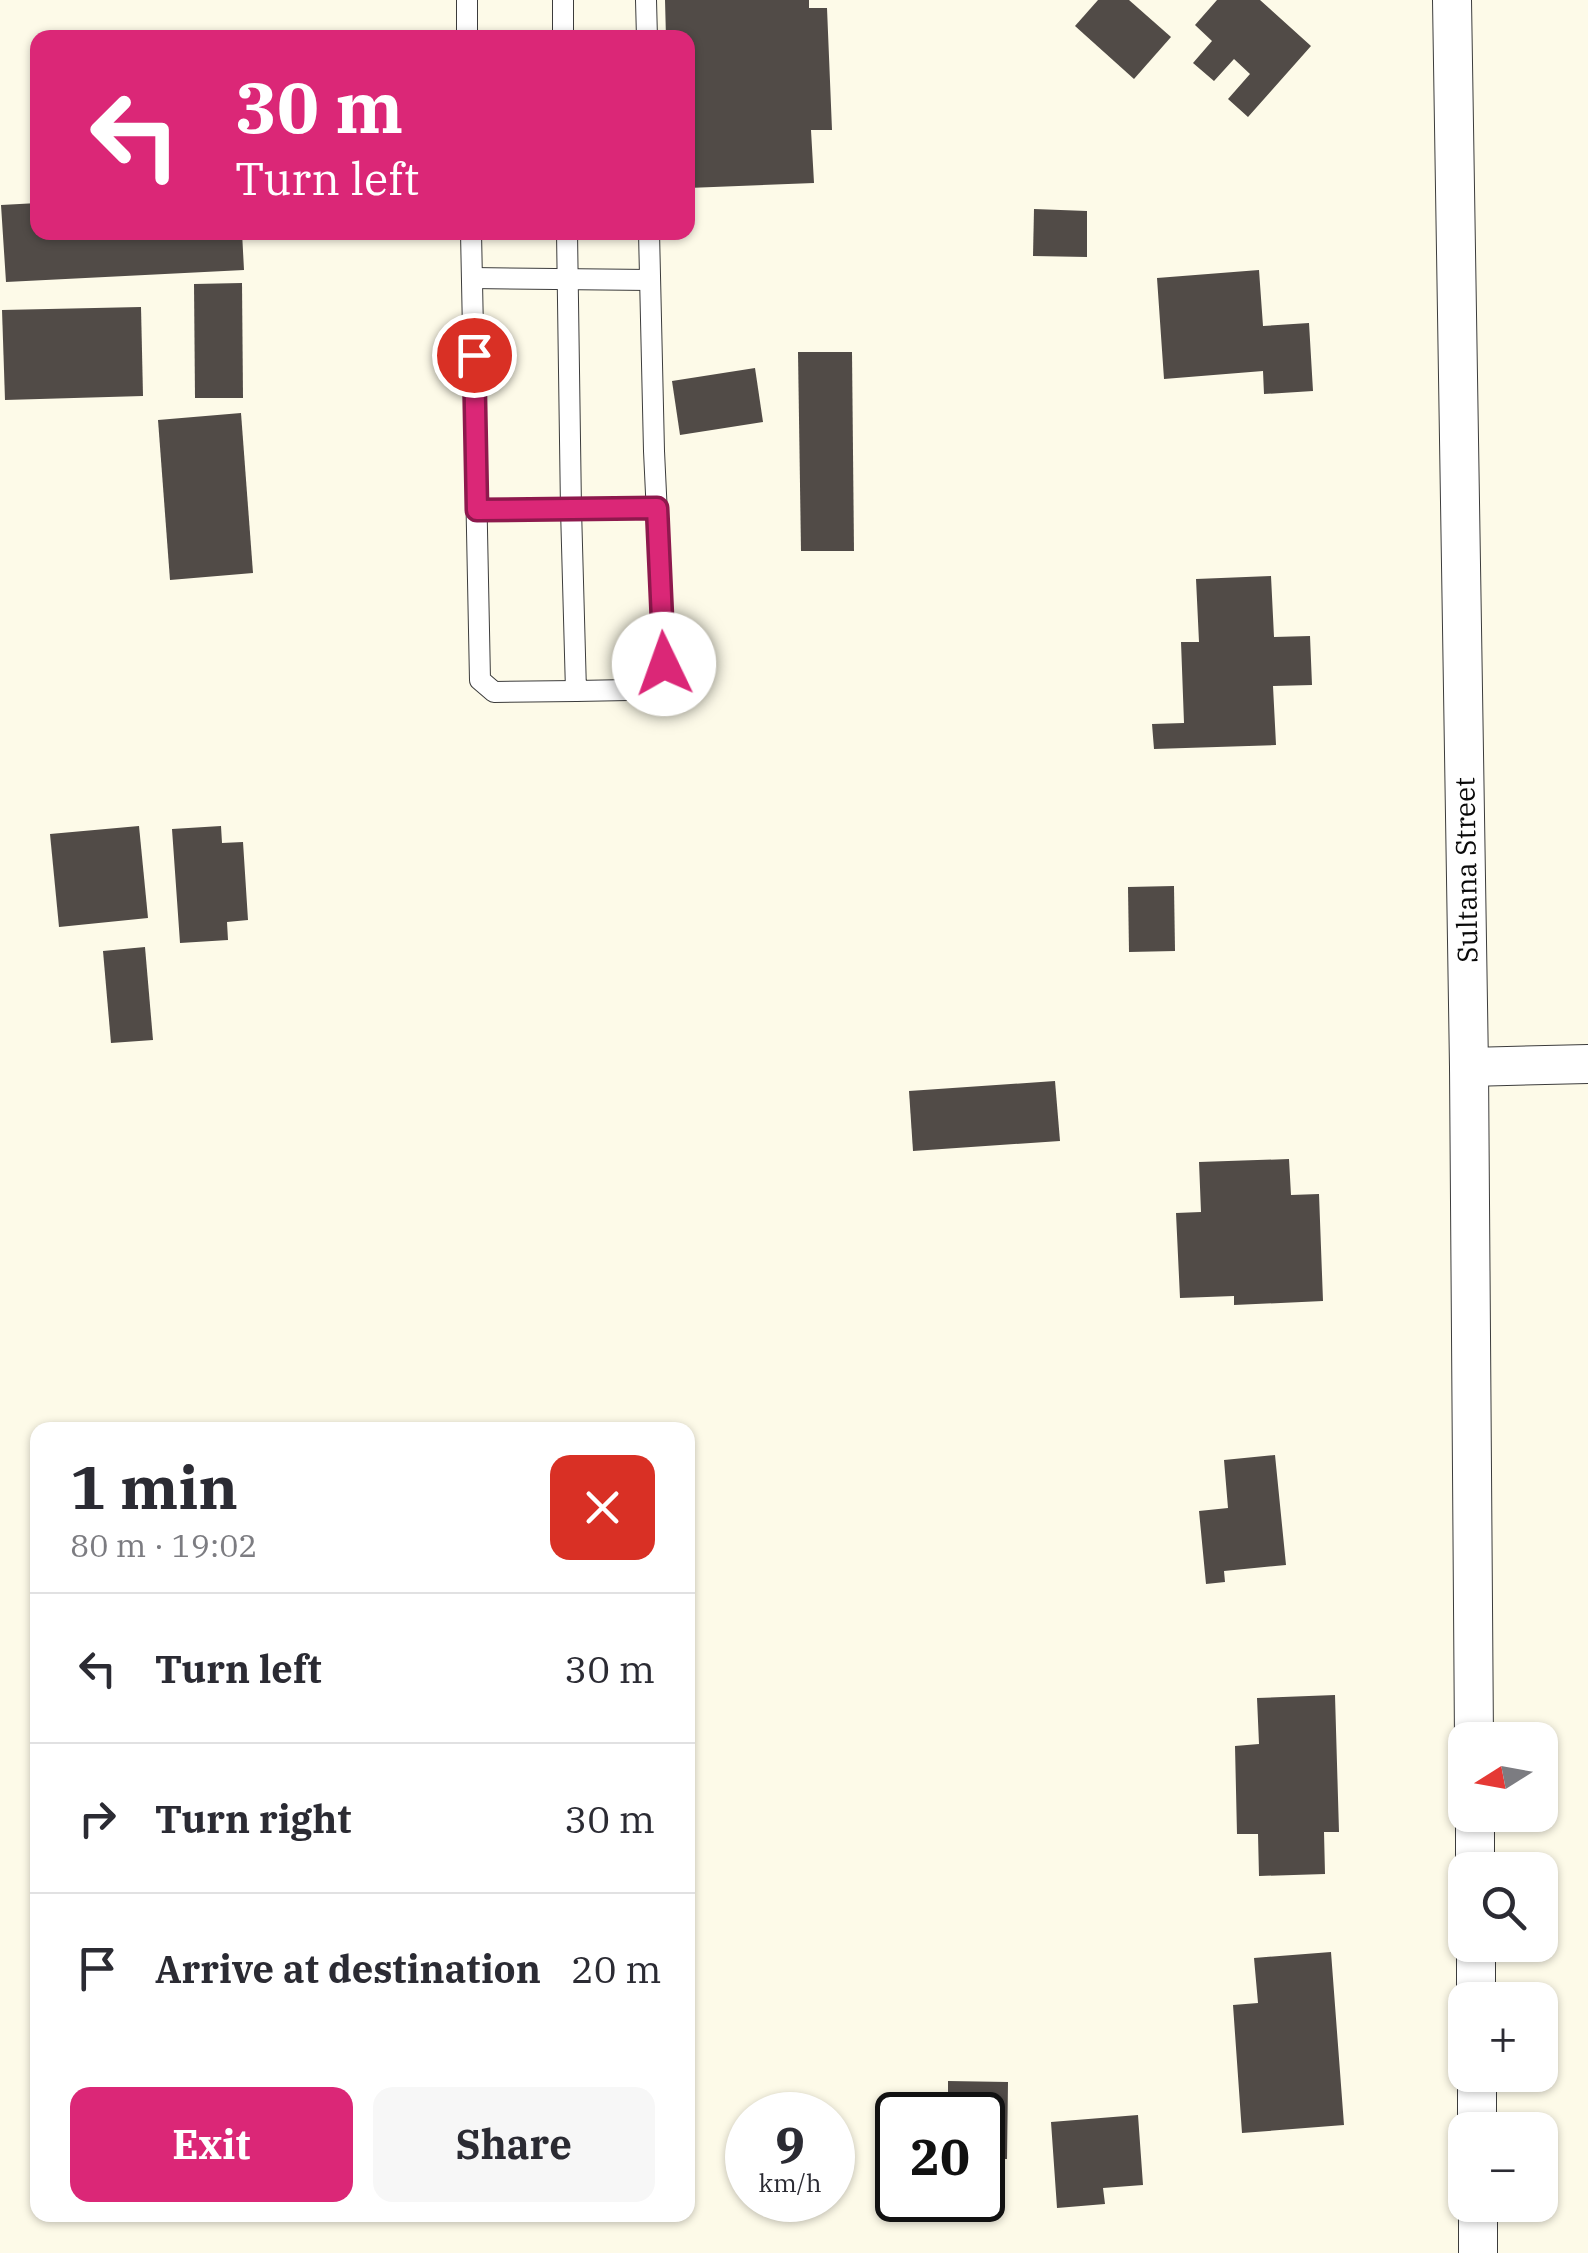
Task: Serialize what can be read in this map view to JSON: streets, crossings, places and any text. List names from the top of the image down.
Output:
{
  "streets": {
    "street": ["Sultana Street"]
  },
  "north": "left",
  "page": {
    "turn": ["30 m", "Turn left"],
    "heading": ["1 min", "80 m · 19:02"],
    "list": [
      {
        "name": "Turn left",
        "value": "30 m"
      },
      {
        "name": "Turn right",
        "value": "30 m"
      },
      {
        "name": "Arrive at destination",
        "value": "20 m"
      }
    ],
    "map_buttons": ["+", "−"],
    "buttons": ["Exit", "Share"],
    "speed": "9 km/h",
    "limit": "20"
  }
}
